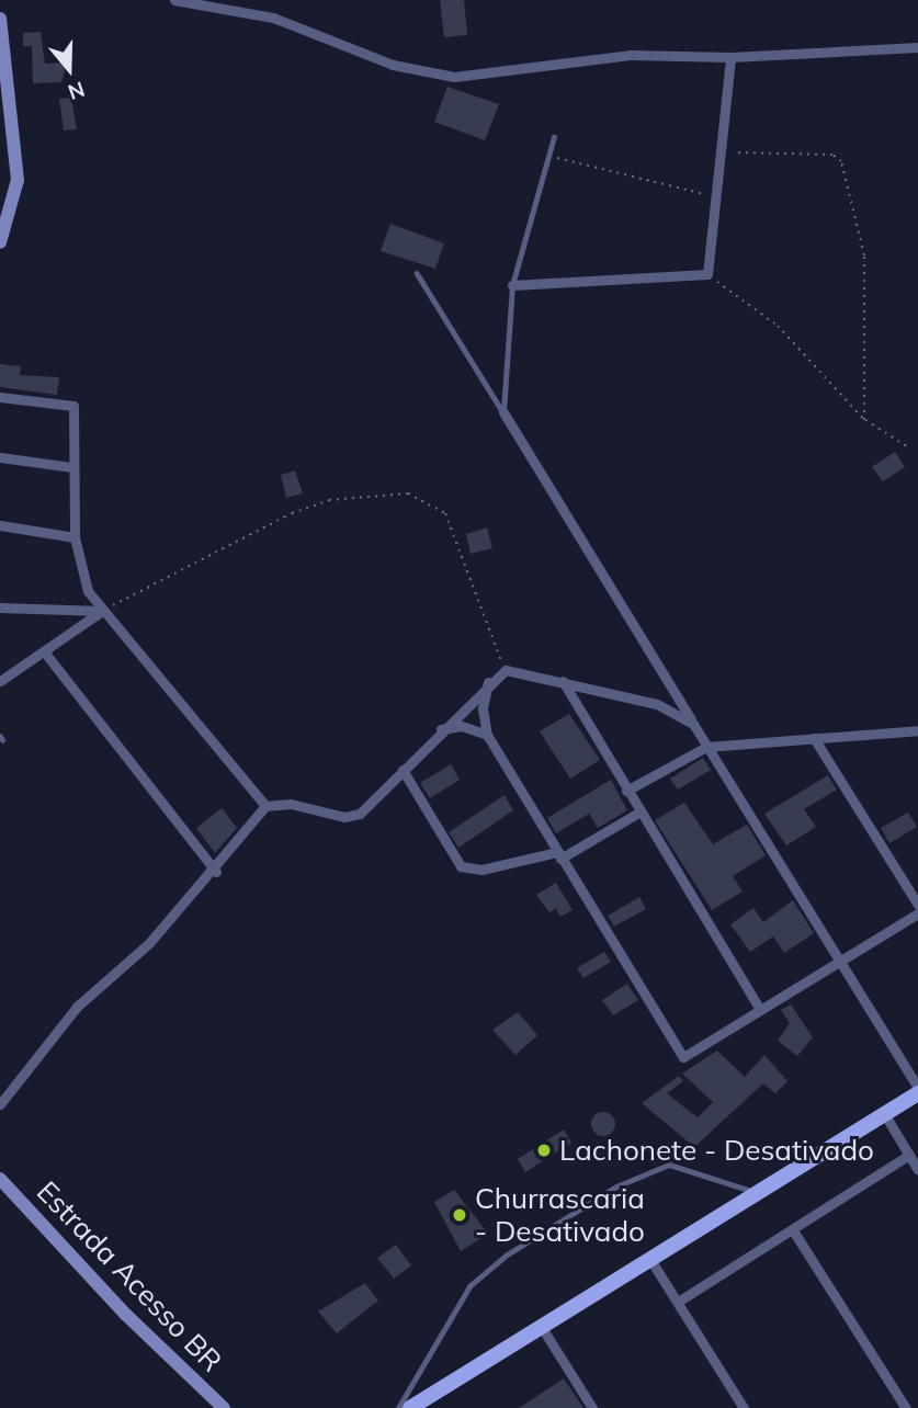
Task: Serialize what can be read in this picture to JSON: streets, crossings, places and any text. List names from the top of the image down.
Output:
{
  "streets": {
    "street": ["Estrada Acesso BR"]
  },
  "places": ["Lachonete - Desativado", "Churrascaria - Desativado"],
  "north": "bottom"
}
